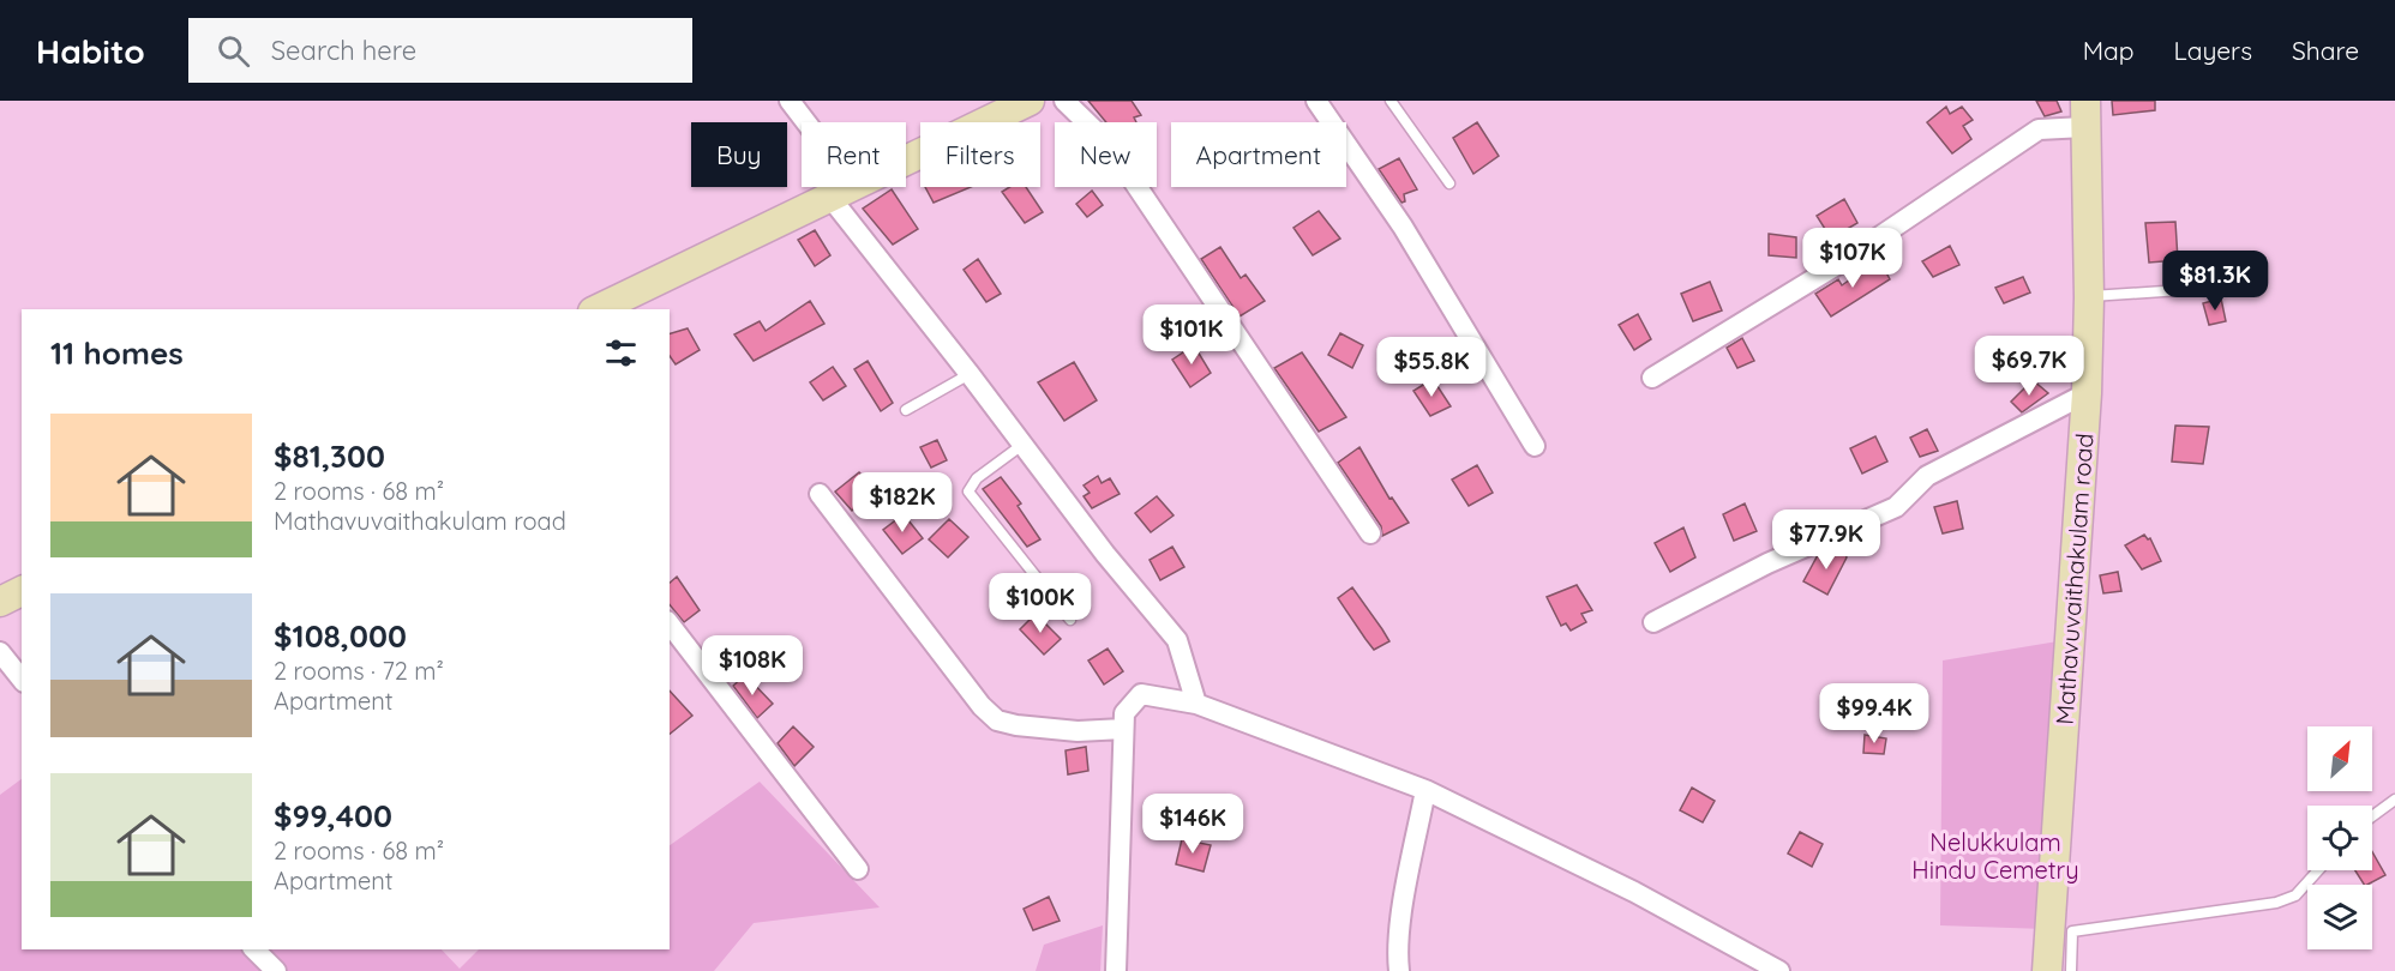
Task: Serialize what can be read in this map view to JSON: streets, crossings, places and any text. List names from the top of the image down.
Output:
{
  "streets": {
    "street": ["Mathavuvaithakulam road"]
  },
  "parks": ["Nelukkulam Hindu Cemetry"],
  "north": "top right",
  "page": {
    "header": "Habito",
    "search": "Search here",
    "nav": ["Map", "Layers", "Share"],
    "chip": [
      "Buy",
      "Rent",
      "Filters",
      "New",
      "Apartment"
    ],
    "price": [
      "$107K",
      "$81.3K",
      "$101K",
      "$69.7K",
      "$55.8K",
      "$182K",
      "$77.9K",
      "$100K",
      "$108K",
      "$99.4K",
      "$146K"
    ],
    "heading": "11 homes",
    "list": [
      {
        "name": "$81,300",
        "note": "2 rooms · 68 m² · Mathavuvaithakulam road"
      },
      {
        "name": "$108,000",
        "note": "2 rooms · 72 m² · Apartment"
      },
      {
        "name": "$99,400",
        "note": "2 rooms · 68 m² · Apartment"
      }
    ]
  }
}
